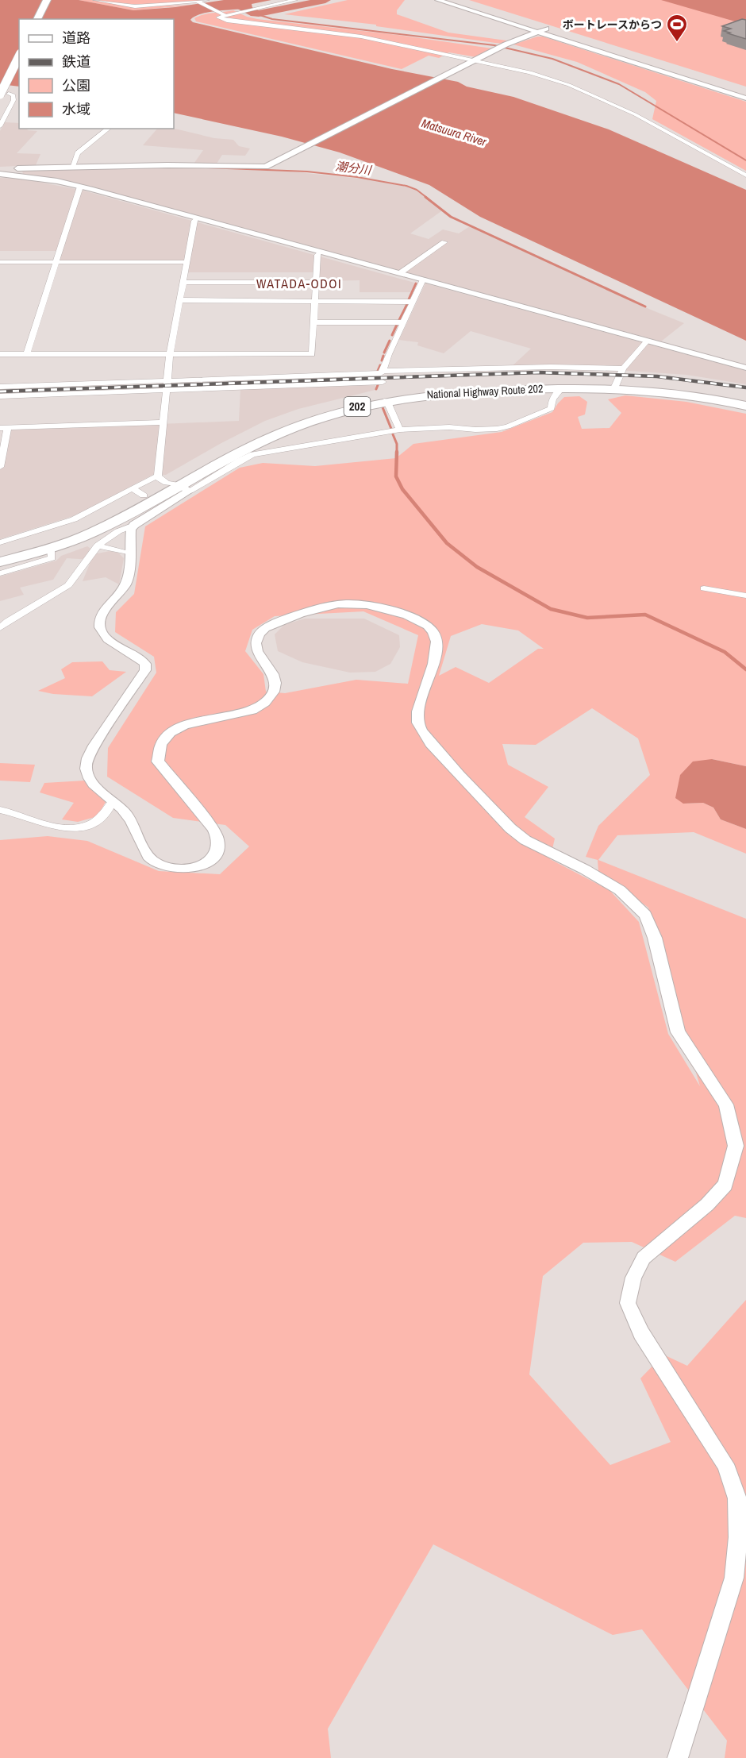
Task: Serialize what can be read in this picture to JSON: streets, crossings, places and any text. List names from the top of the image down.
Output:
{
  "streets": {
    "highway": ["National Highway Route 202", "202"]
  },
  "districts": ["WATADA-ODOI"],
  "water": ["Matsuura River", "潮分川"],
  "places": {
    "sports": ["ボートレースからつ"]
  },
  "legend": [
    "道路",
    "鉄道",
    "公園",
    "水域"
  ]
}
